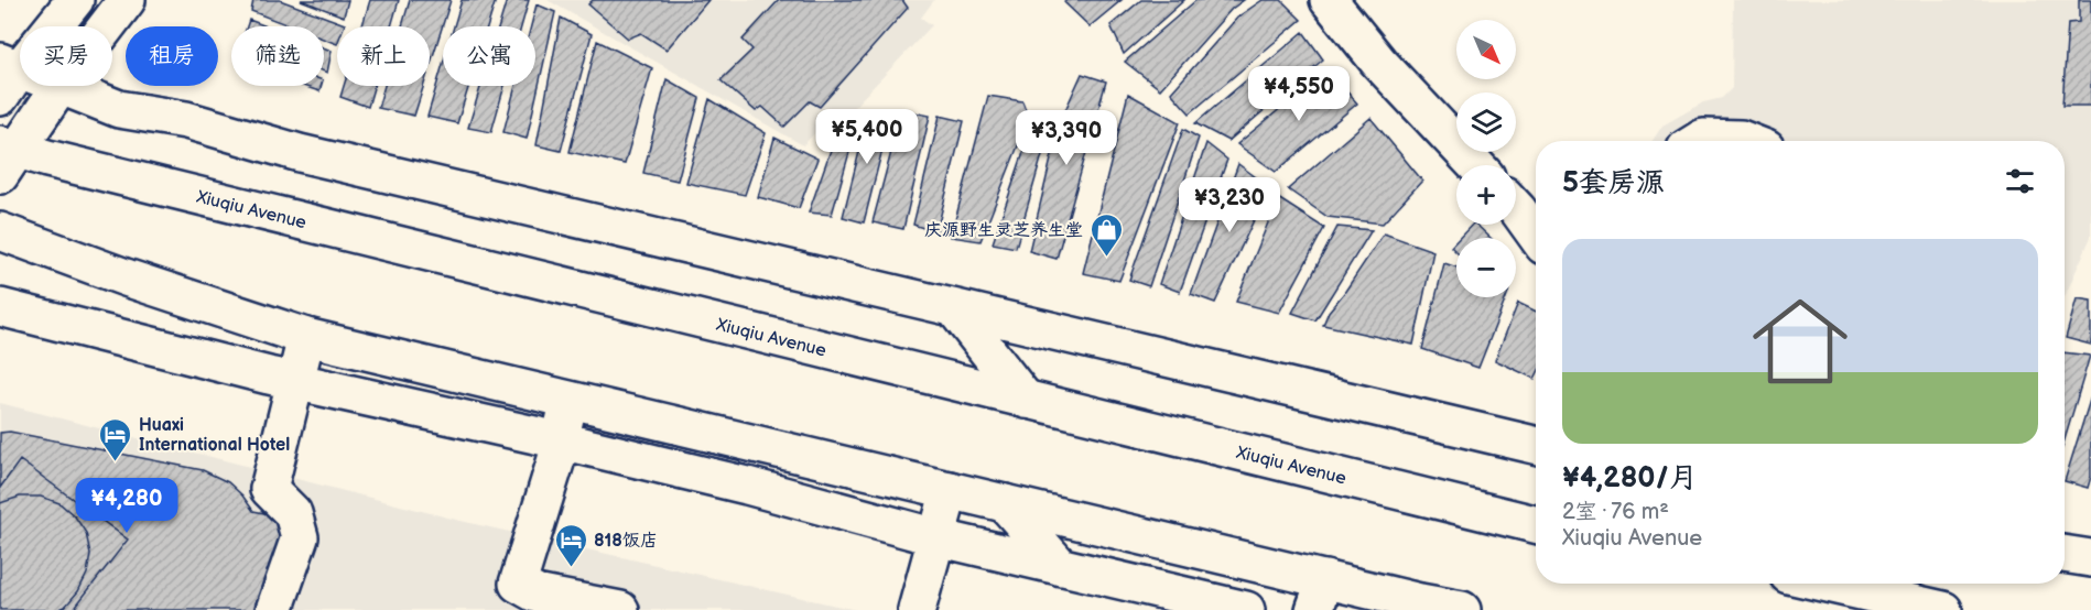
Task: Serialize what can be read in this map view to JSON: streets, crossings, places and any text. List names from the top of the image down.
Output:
{
  "streets": {
    "main road": ["Xiuqiu Avenue"]
  },
  "places": {
    "shop": ["庆源野生灵芝养生堂"],
    "hotel": ["Huaxi International Hotel", "818饭店"]
  },
  "north": "bottom right",
  "page": {
    "map_buttons": ["+", "−"],
    "chip": [
      "买房",
      "租房",
      "筛选",
      "新上",
      "公寓"
    ],
    "price": [
      "¥4,550",
      "¥5,400",
      "¥3,390",
      "¥3,230",
      "¥4,280"
    ],
    "heading": "5套房源",
    "list": [
      {
        "name": "¥4,280/月",
        "note": "2室 · 76 m² · Xiuqiu Avenue"
      }
    ]
  }
}
